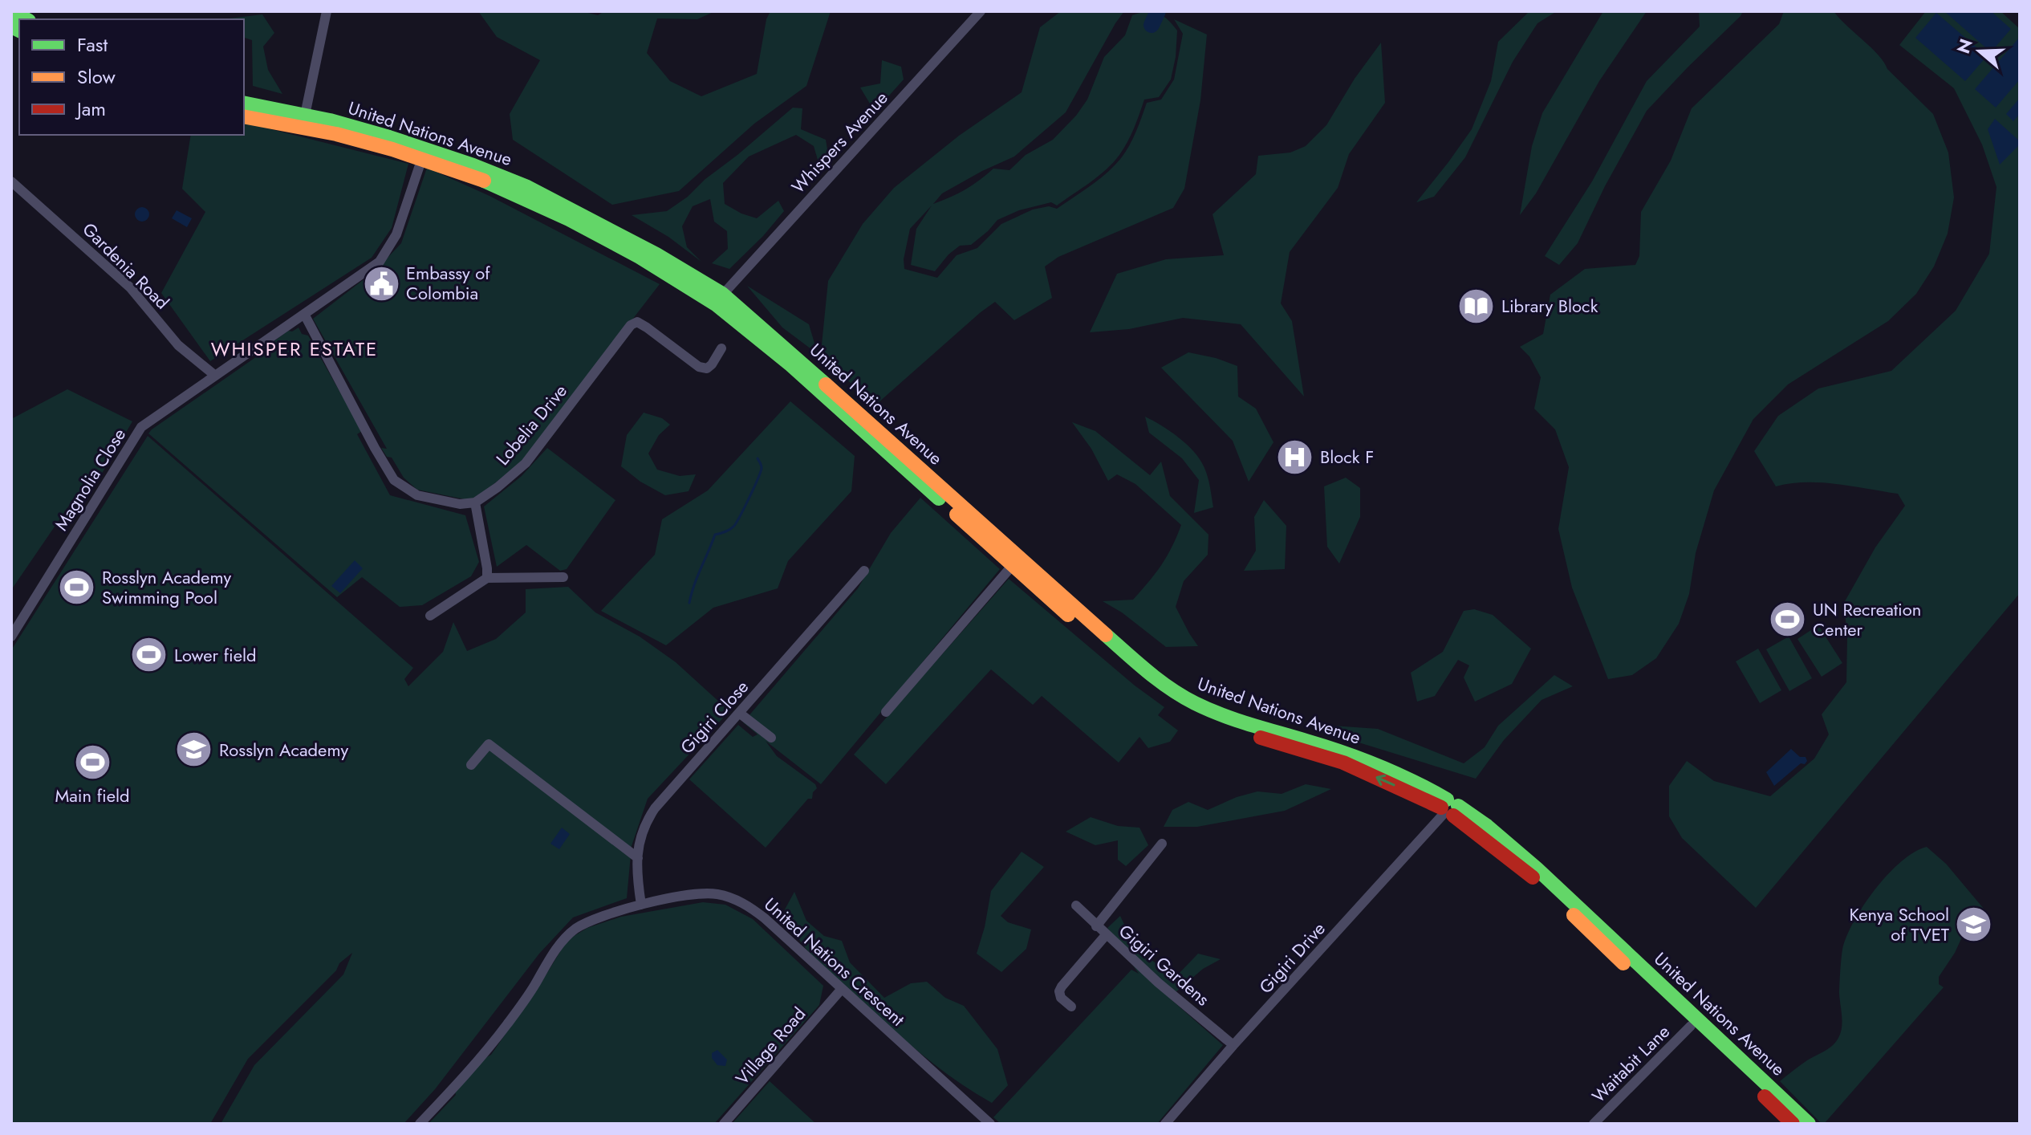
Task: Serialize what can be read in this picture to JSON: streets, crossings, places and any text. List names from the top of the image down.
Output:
{
  "streets": {
    "street": [
      "United Nations Avenue",
      "Whispers Avenue",
      "Gardenia Road",
      "Lobelia Drive",
      "Magnolia Close",
      "Gigiri Close",
      "Gigiri Drive",
      "United Nations Crescent",
      "Gigiri Gardens",
      "Village Road",
      "Waitabit Lane"
    ]
  },
  "crossings": [
    ["United Nations Avenue", "Whispers Avenue"],
    ["United Nations Avenue", "Magnolia Close"],
    ["United Nations Avenue", "Gigiri Drive"],
    ["United Nations Avenue", "Waitabit Lane"],
    ["Gardenia Road", "Magnolia Close"],
    ["Gigiri Close", "United Nations Crescent"],
    ["Gigiri Drive", "Gigiri Gardens"],
    ["United Nations Crescent", "Village Road"]
  ],
  "districts": ["WHISPER ESTATE"],
  "places": {
    "public building": ["Embassy of Colombia"],
    "library": ["Library Block"],
    "hospital": ["Block F"],
    "sports": [
      "Rosslyn Academy Swimming Pool",
      "UN Recreation Center",
      "Lower field",
      "Main field"
    ],
    "school or university": ["Rosslyn Academy", "Kenya School of TVET"]
  },
  "legend": ["Fast", "Slow", "Jam"],
  "north": "left"
}
